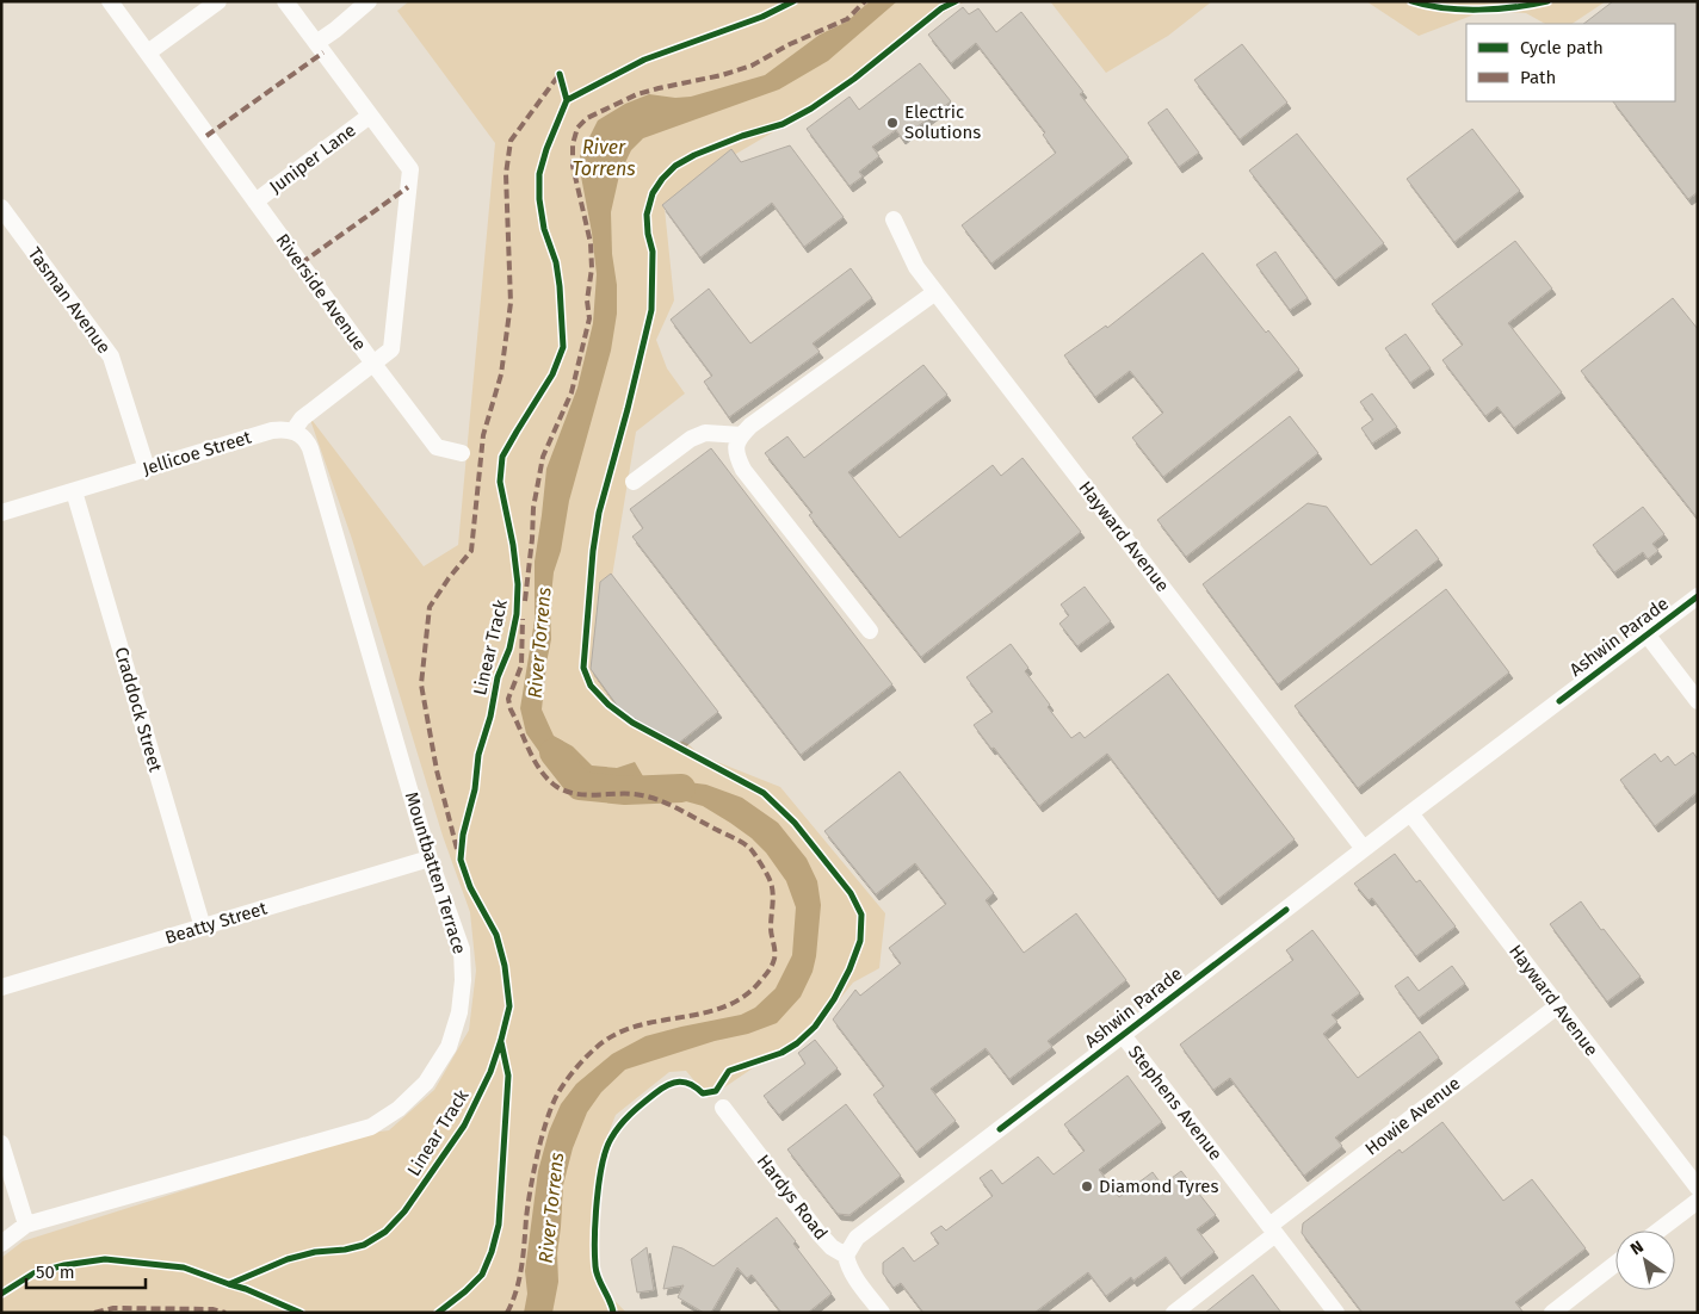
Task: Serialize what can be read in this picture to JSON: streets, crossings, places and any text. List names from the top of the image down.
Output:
{
  "streets": {
    "street": [
      "Juniper Lane",
      "Riverside Avenue",
      "Tasman Avenue",
      "Jellicoe Street",
      "Hayward Avenue",
      "Ashwin Parade",
      "Craddock Street",
      "Mountbatten Terrace",
      "Beatty Street",
      "Stephens Avenue",
      "Howie Avenue",
      "Hardys Road"
    ],
    "cycle path": ["Linear Track"]
  },
  "crossings": [
    ["Juniper Lane", "Riverside Avenue"],
    ["Tasman Avenue", "Jellicoe Street"],
    ["Jellicoe Street", "Craddock Street"],
    ["Jellicoe Street", "Mountbatten Terrace"],
    ["Hayward Avenue", "Ashwin Parade"],
    ["Hayward Avenue", "Howie Avenue"],
    ["Ashwin Parade", "Stephens Avenue"],
    ["Ashwin Parade", "Hardys Road"],
    ["Craddock Street", "Beatty Street"],
    ["Mountbatten Terrace", "Beatty Street"],
    ["Stephens Avenue", "Howie Avenue"]
  ],
  "water": ["River Torrens"],
  "places": ["Electric Solutions", "Diamond Tyres"],
  "legend": ["Cycle path", "Path"],
  "scale_bar": "50 m",
  "north": "top left"
}
